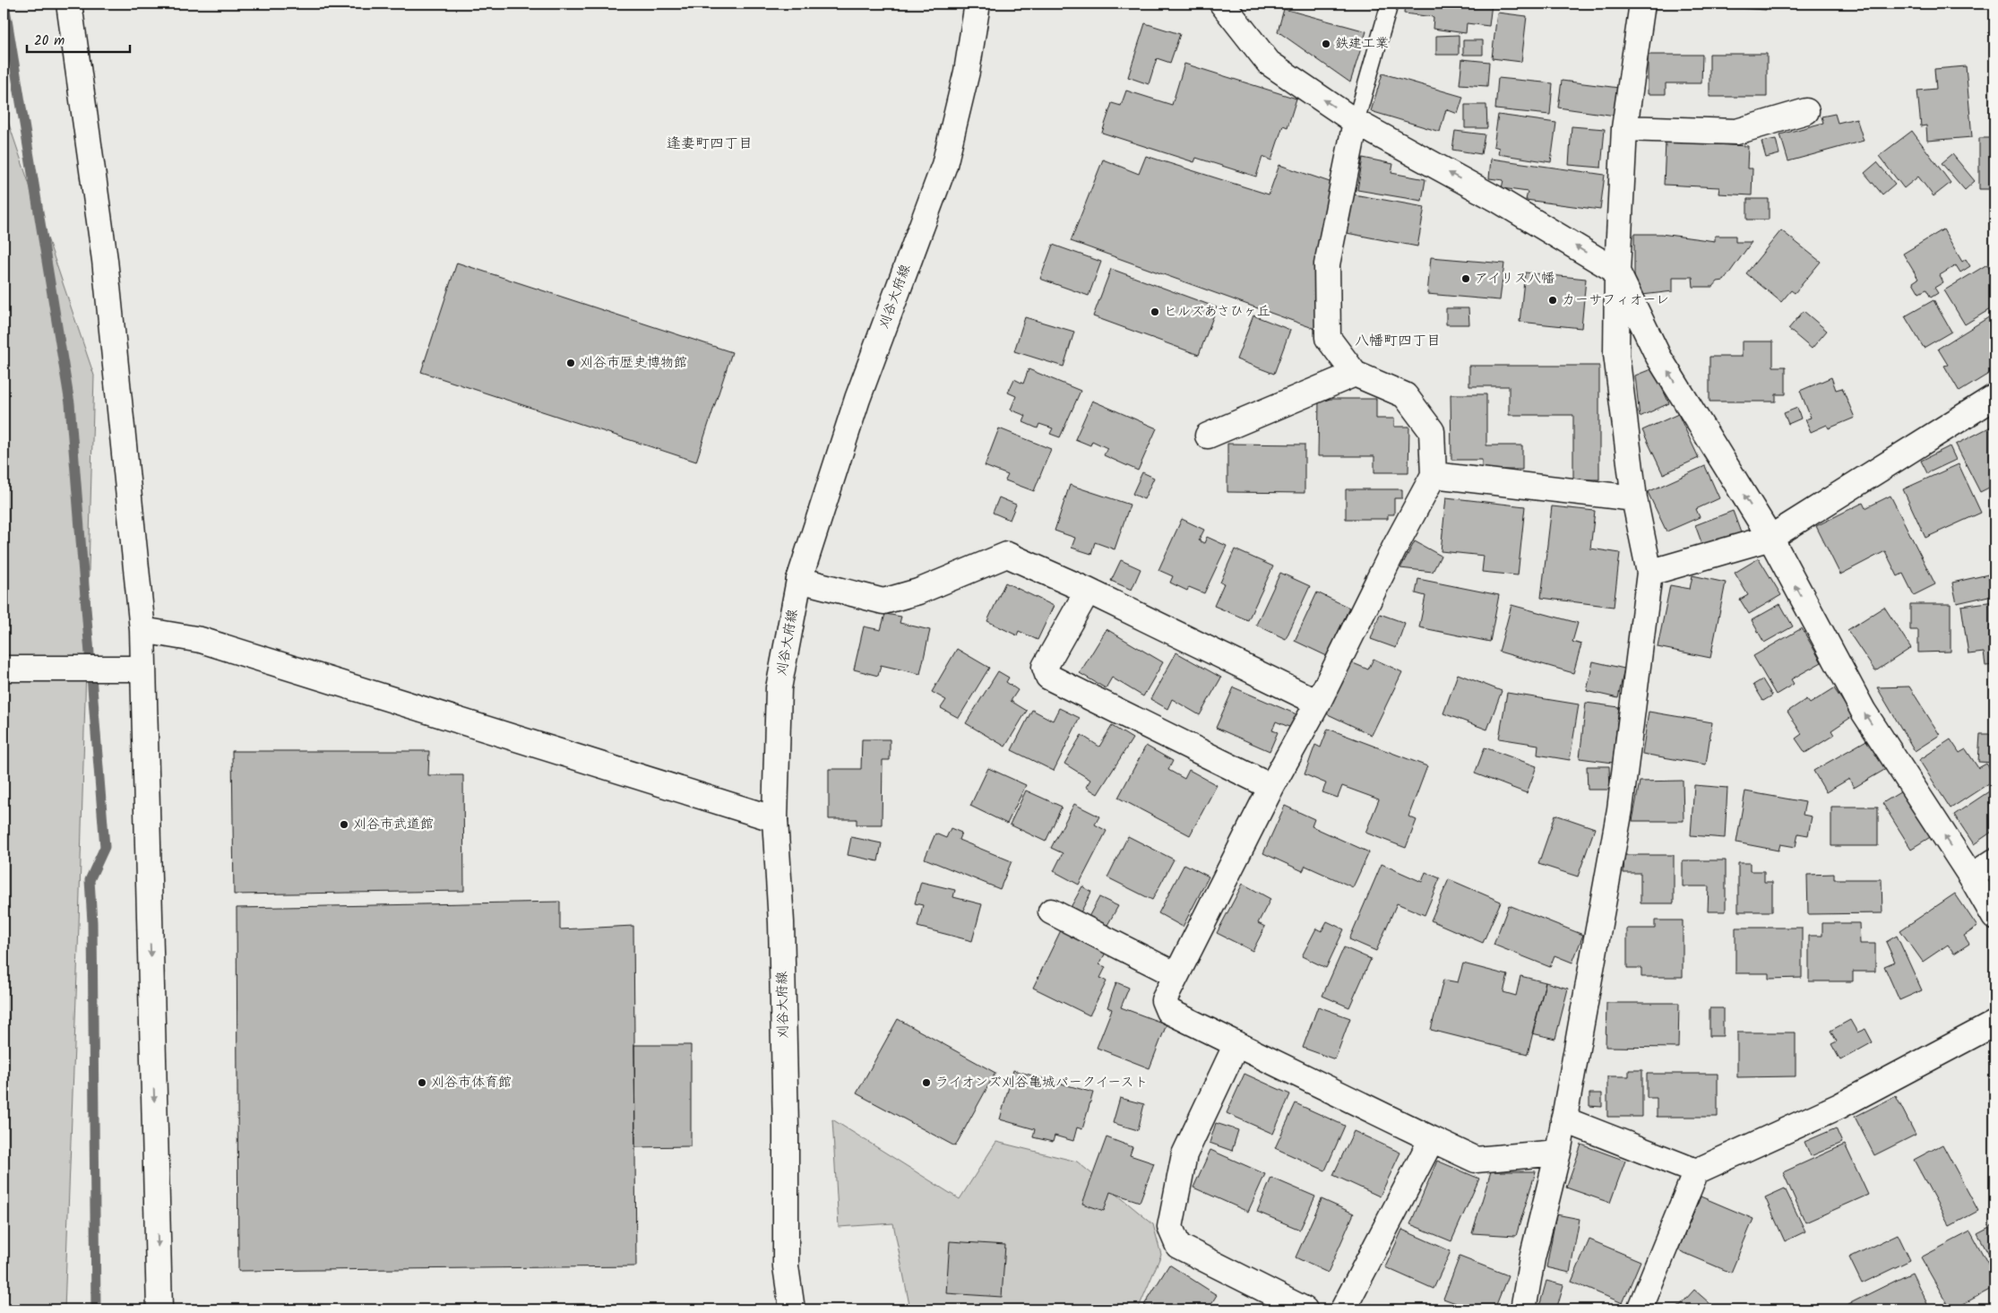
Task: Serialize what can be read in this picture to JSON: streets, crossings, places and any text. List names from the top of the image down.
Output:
{
  "streets": {
    "street": ["刈谷大府線"]
  },
  "districts": ["逢妻町四丁目", "八幡町四丁目"],
  "places": [
    "鉄建工業",
    "アイリス八幡",
    "カーサフィオーレ",
    "ヒルズあさひヶ丘",
    "刈谷市歴史博物館",
    "刈谷市武道館",
    "刈谷市体育館",
    "ライオンズ刈谷亀城パークイースト"
  ],
  "scale_bar": "20 m"
}
